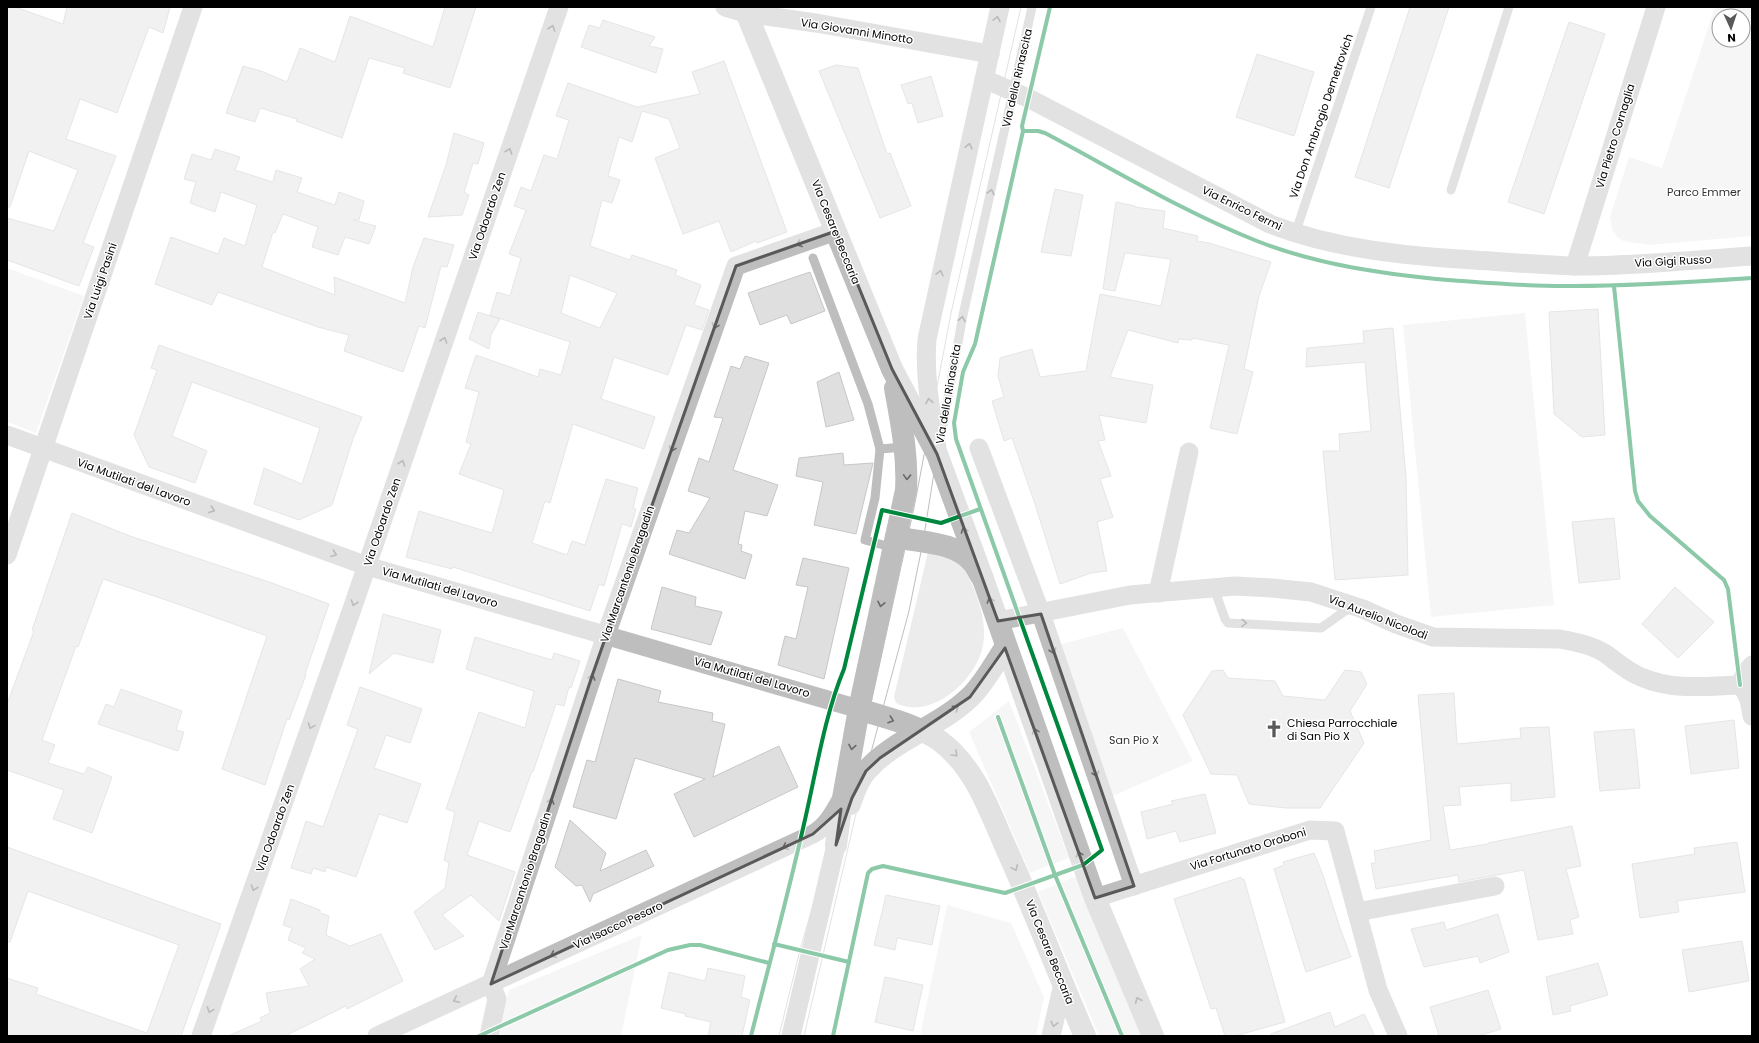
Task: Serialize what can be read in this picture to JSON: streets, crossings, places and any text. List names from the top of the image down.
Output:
{
  "streets": {
    "street": [
      "Via Giovanni Minotto",
      "Via della Rinascita",
      "Via Pietro Cornaglia",
      "Via Enrico Fermi",
      "Via Odoardo Zen",
      "Via Cesare Beccaria",
      "Via Gigi Russo",
      "Via Luigi Pasini",
      "Via Mutilati del Lavoro",
      "Via Marcantonio Bragadin",
      "Via Aurelio Nicolodi",
      "Via Fortunato Oroboni",
      "Via Isacco Pesaro"
    ],
    "lane": ["Via Don Ambrogio Demetrovich"]
  },
  "crossings": [
    ["Via Giovanni Minotto", "Via della Rinascita"],
    ["Via Giovanni Minotto", "Via Cesare Beccaria"],
    ["Via della Rinascita", "Via Enrico Fermi"],
    ["Via della Rinascita", "Via Cesare Beccaria"],
    ["Via Don Ambrogio Demetrovich", "Via Enrico Fermi"],
    ["Via Pietro Cornaglia", "Via Enrico Fermi"],
    ["Via Enrico Fermi", "Via Gigi Russo"],
    ["Via Odoardo Zen", "Via Mutilati del Lavoro"],
    ["Via Cesare Beccaria", "Via Mutilati del Lavoro"],
    ["Via Cesare Beccaria", "Via Marcantonio Bragadin"],
    ["Via Luigi Pasini", "Via Mutilati del Lavoro"],
    ["Via Mutilati del Lavoro", "Via Marcantonio Bragadin"],
    ["Via Marcantonio Bragadin", "Via Isacco Pesaro"]
  ],
  "one_way": ["Via della Rinascita", "Via Mutilati del Lavoro", "Via Isacco Pesaro"],
  "parks": ["Parco Emmer", "San Pio X"],
  "places": {
    "church": ["Chiesa Parrocchiale di San Pio X"]
  },
  "north": "bottom"
}
